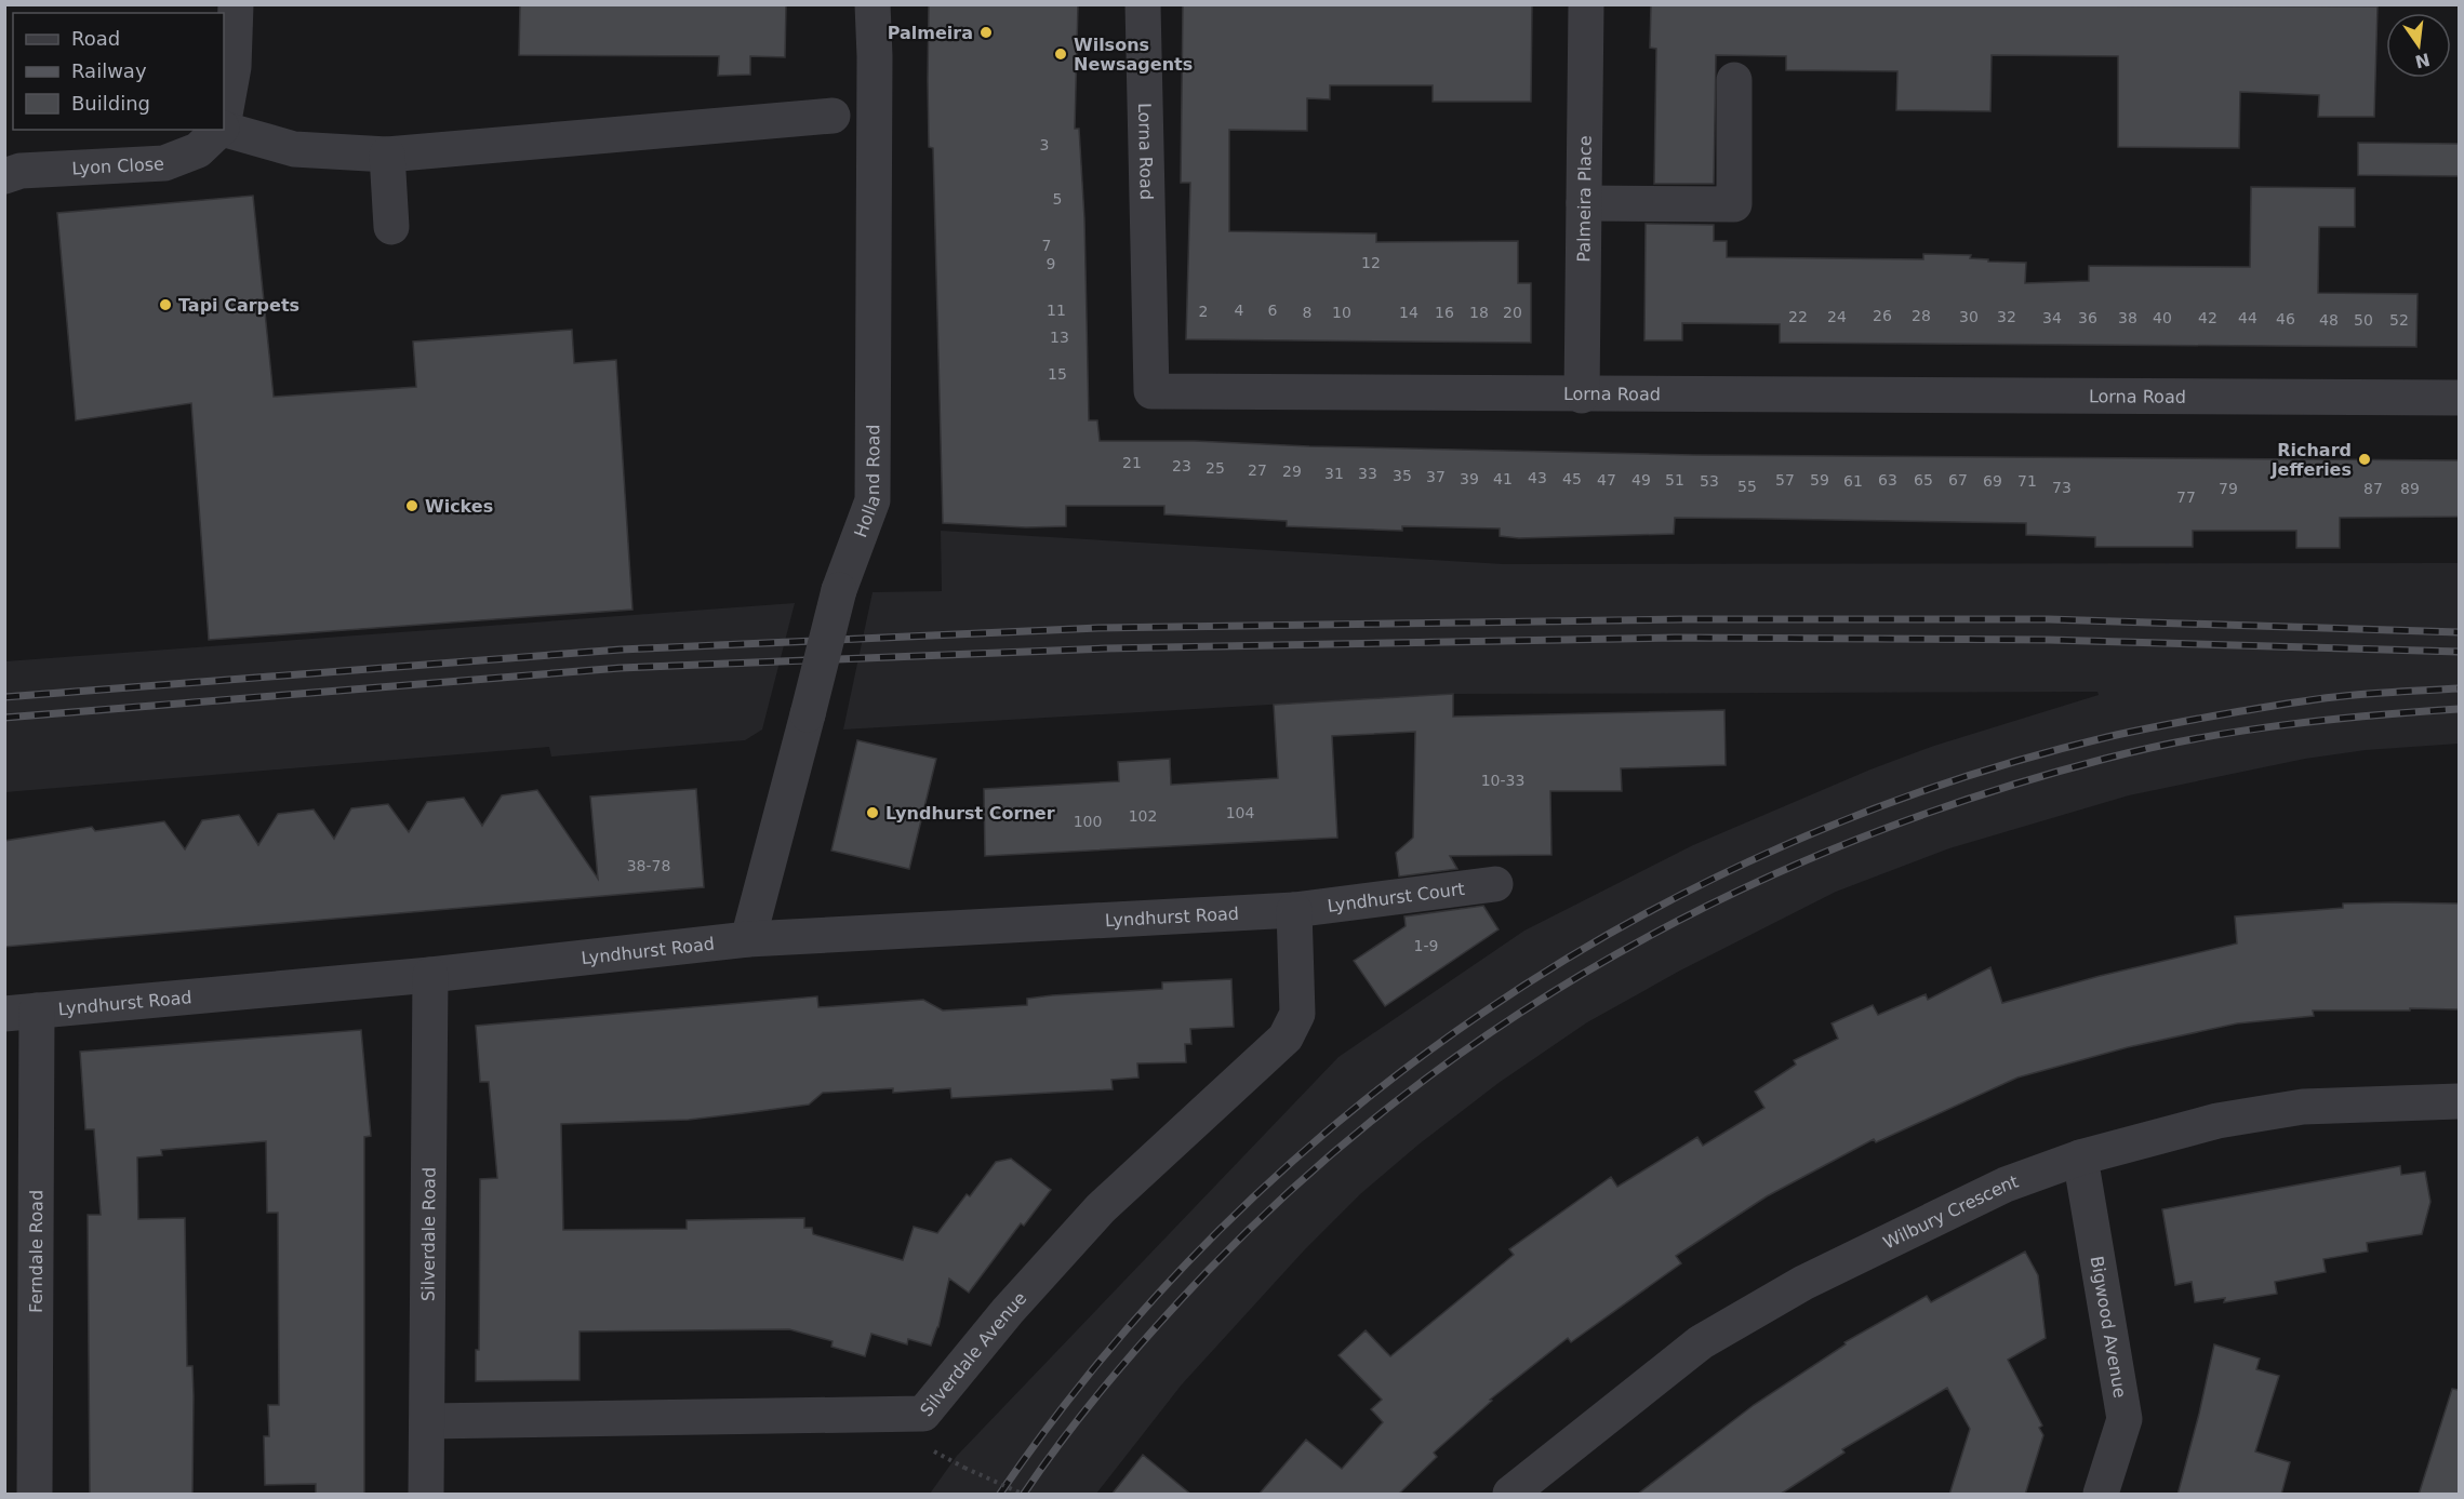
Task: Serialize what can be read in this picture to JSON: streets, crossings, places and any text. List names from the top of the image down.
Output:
{
  "streets": {
    "street": [
      "Lorna Road",
      "Lyon Close",
      "Palmeira Place",
      "Holland Road",
      "Lyndhurst Court",
      "Lyndhurst Road",
      "Wilbury Crescent",
      "Silverdale Road",
      "Ferndale Road",
      "Bigwood Avenue",
      "Silverdale Avenue"
    ]
  },
  "crossings": [
    ["Lorna Road", "Palmeira Place"],
    ["Holland Road", "Lyndhurst Road"],
    ["Lyndhurst Court", "Lyndhurst Road"],
    ["Lyndhurst Court", "Silverdale Avenue"],
    ["Lyndhurst Road", "Silverdale Road"],
    ["Lyndhurst Road", "Ferndale Road"],
    ["Lyndhurst Road", "Silverdale Avenue"],
    ["Wilbury Crescent", "Bigwood Avenue"],
    ["Silverdale Road", "Silverdale Avenue"]
  ],
  "places": [
    "Palmeira",
    "Wilsons Newsagents",
    "Tapi Carpets",
    "Richard Jefferies",
    "Wickes",
    "Lyndhurst Corner"
  ],
  "house_numbers": [
    "3",
    "5",
    "7",
    "12",
    "9",
    "11",
    "4",
    "6",
    "2",
    "8",
    "10",
    "14",
    "16",
    "18",
    "20",
    "26",
    "28",
    "22",
    "24",
    "30",
    "32",
    "34",
    "36",
    "38",
    "40",
    "42",
    "44",
    "46",
    "48",
    "50",
    "52",
    "13",
    "15",
    "21",
    "23",
    "25",
    "27",
    "29",
    "31",
    "33",
    "35",
    "37",
    "43",
    "39",
    "41",
    "45",
    "47",
    "49",
    "51",
    "57",
    "59",
    "63",
    "65",
    "67",
    "53",
    "61",
    "69",
    "71",
    "55",
    "73",
    "79",
    "87",
    "89",
    "77",
    "10-33",
    "104",
    "102",
    "100",
    "38-78",
    "1-9"
  ],
  "legend": ["Road", "Railway", "Building"],
  "north": "bottom"
}
